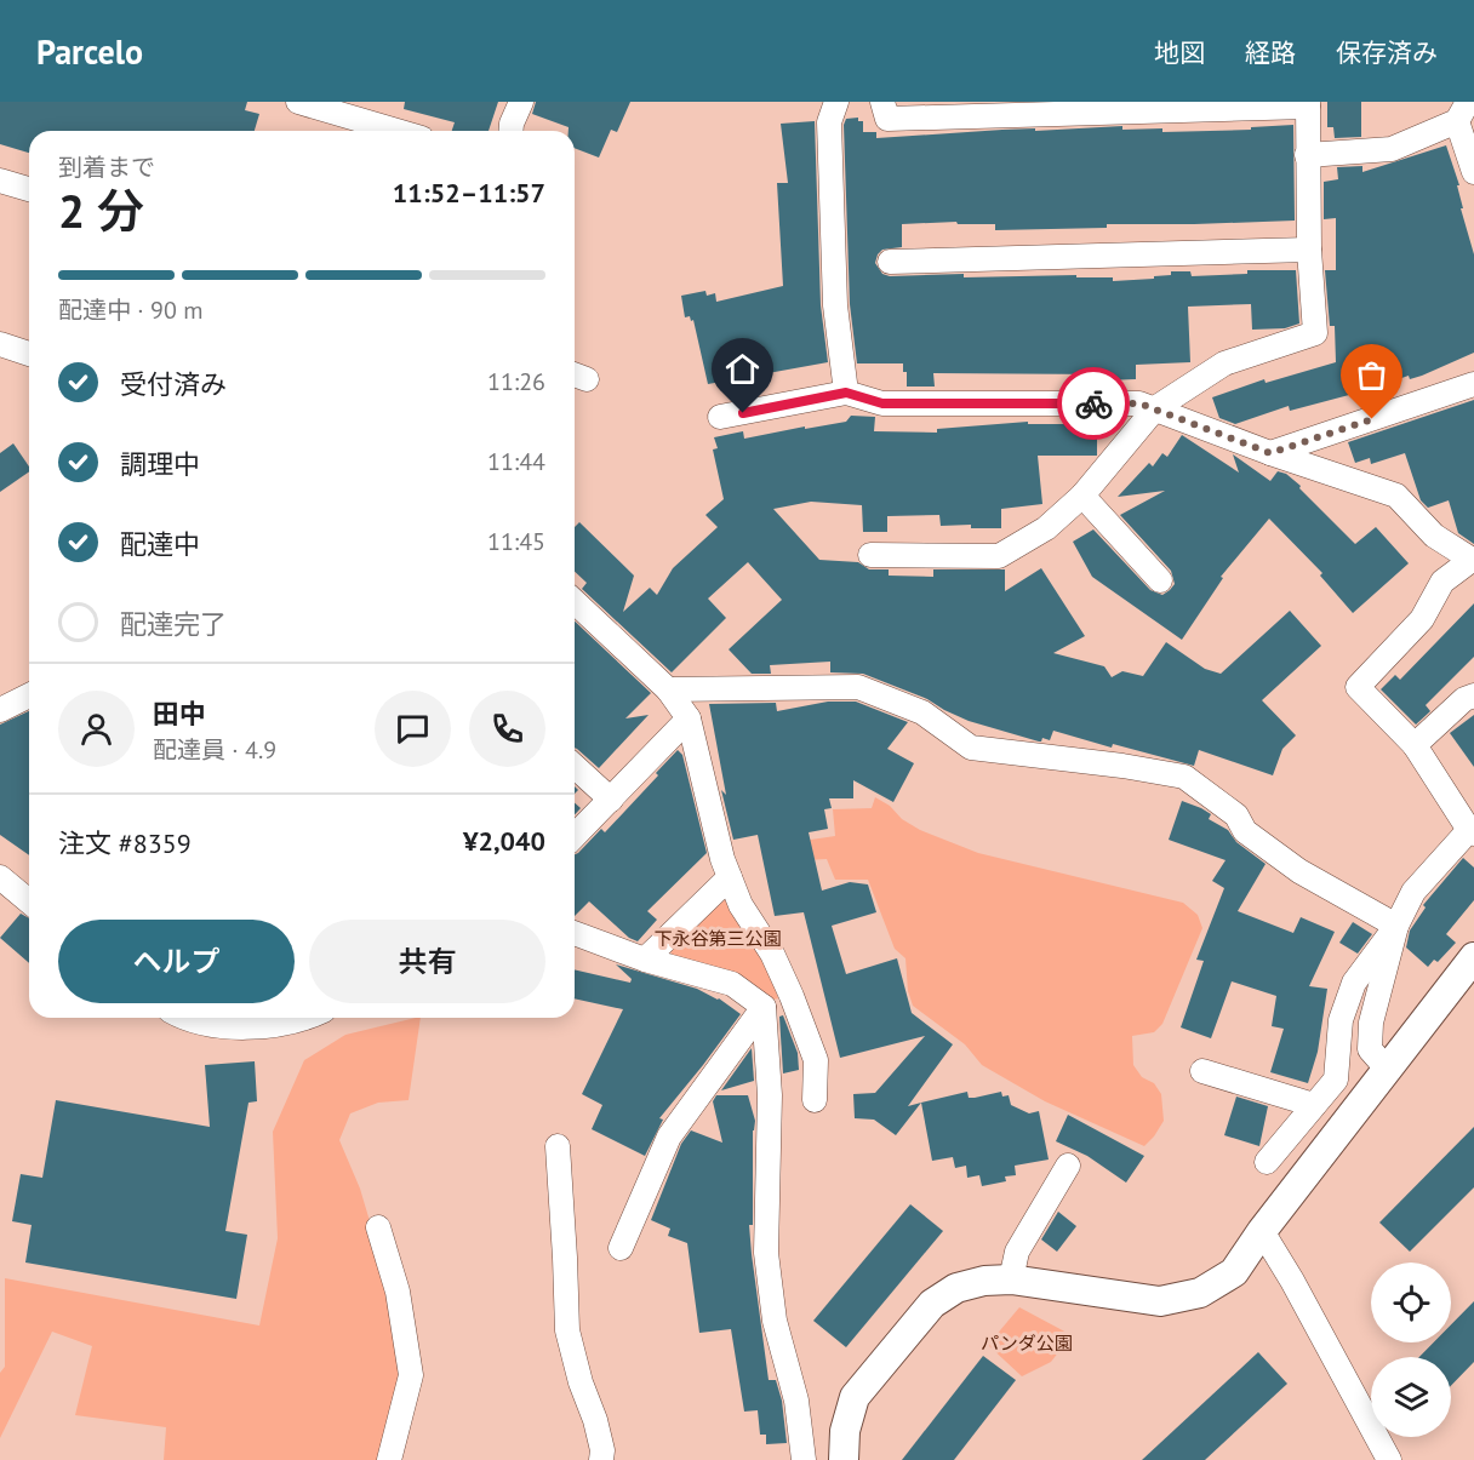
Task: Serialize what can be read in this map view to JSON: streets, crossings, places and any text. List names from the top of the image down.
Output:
{
  "parks": ["下永谷第三公園", "パンダ公園"],
  "page": {
    "header": "Parcelo",
    "nav": ["地図", "経路", "保存済み"],
    "heading": ["2 分", "到着まで", "11:52–11:57"],
    "panel": [
      "田中",
      "配達員 · 4.9",
      "注文 #8359",
      "¥2,040"
    ],
    "bar": "配達中 · 90 m",
    "list": [
      ["受付済み", "11:26"],
      ["調理中", "11:44"],
      ["配達中", "11:45"],
      "配達完了"
    ],
    "buttons": ["ヘルプ", "共有"]
  }
}
